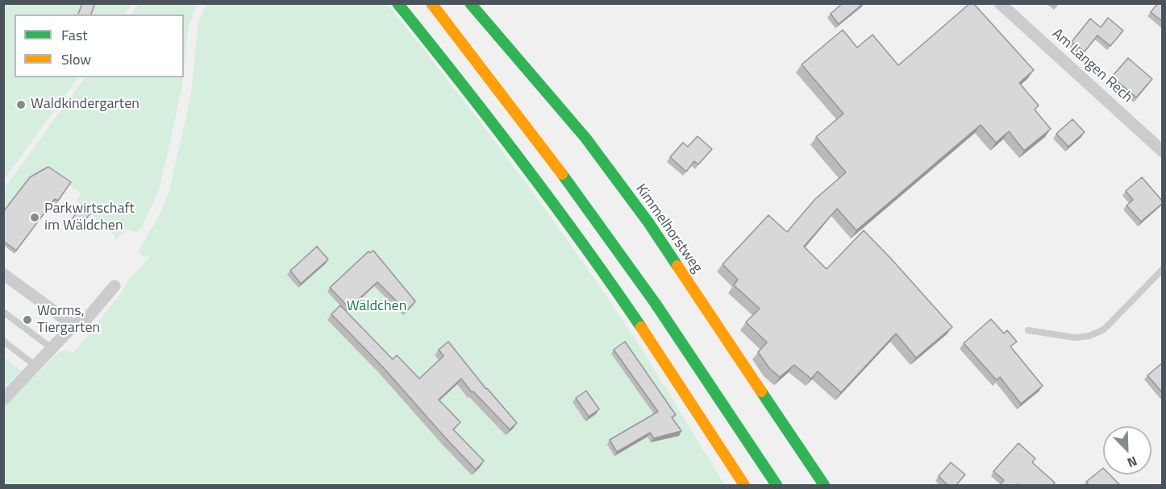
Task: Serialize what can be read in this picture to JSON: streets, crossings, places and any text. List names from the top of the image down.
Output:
{
  "streets": {
    "main road": ["Kimmelhorstweg"],
    "street": ["Am Langen Rech"]
  },
  "parks": ["Wäldchen"],
  "places": ["Waldkindergarten", "Parkwirtschaft im Wäldchen", "Worms, Tiergarten"],
  "legend": ["Fast", "Slow"],
  "north": "bottom right"
}
